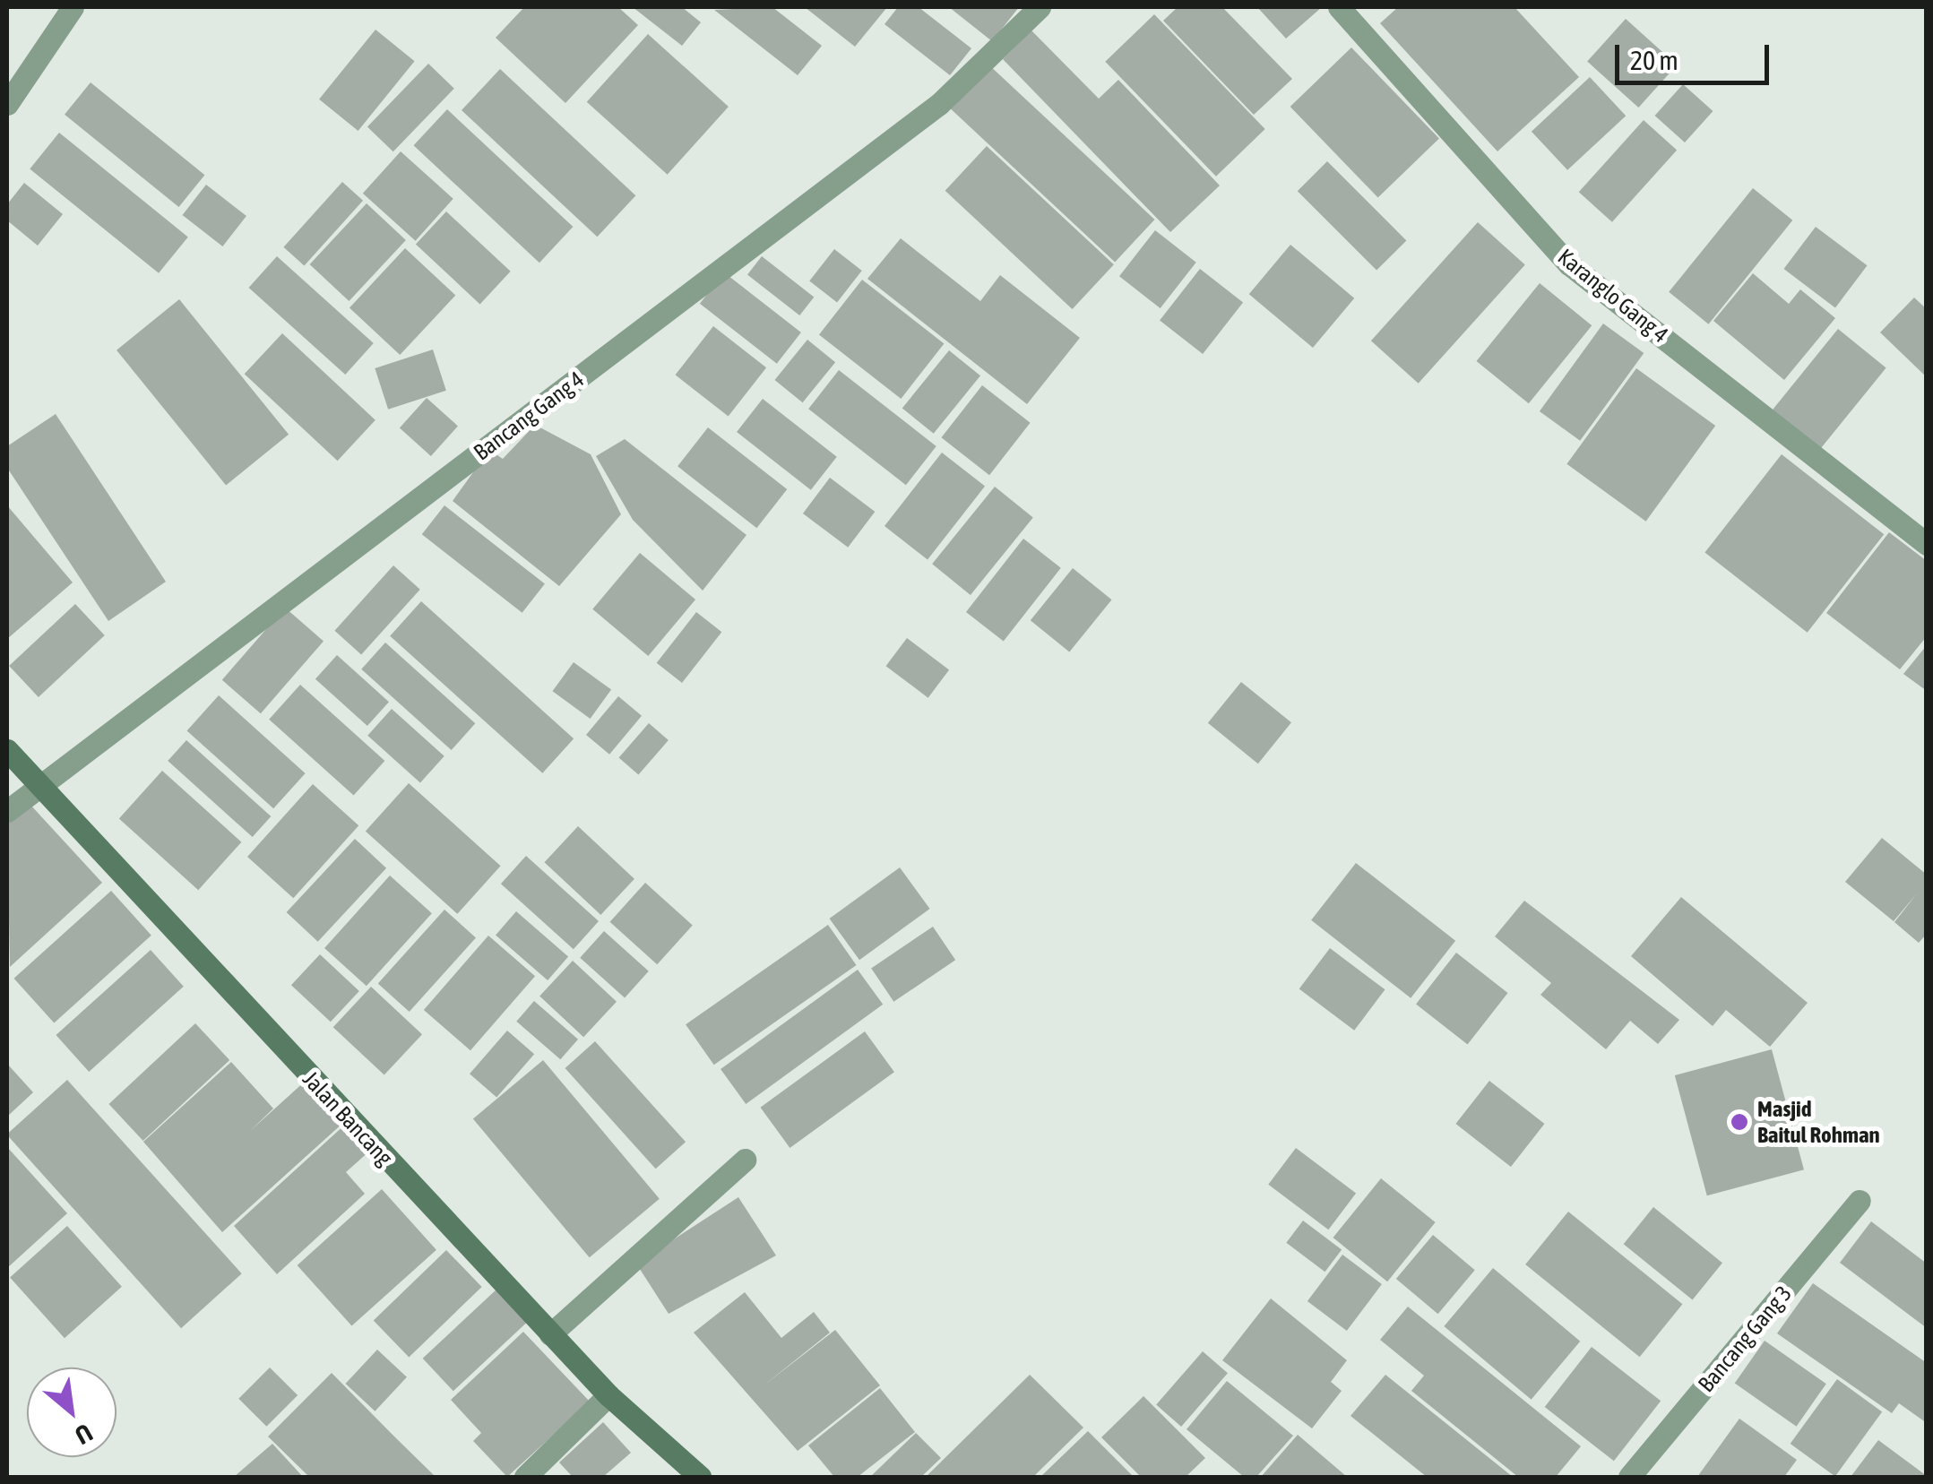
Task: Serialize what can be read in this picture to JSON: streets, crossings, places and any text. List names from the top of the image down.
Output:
{
  "streets": {
    "street": [
      "Karanglo Gang 4",
      "Bancang Gang 4",
      "Jalan Bancang",
      "Bancang Gang 3"
    ]
  },
  "crossings": [
    ["Bancang Gang 4", "Jalan Bancang"]
  ],
  "places": ["Masjid Baitul Rohman"],
  "scale_bar": "20 m",
  "north": "bottom right"
}
